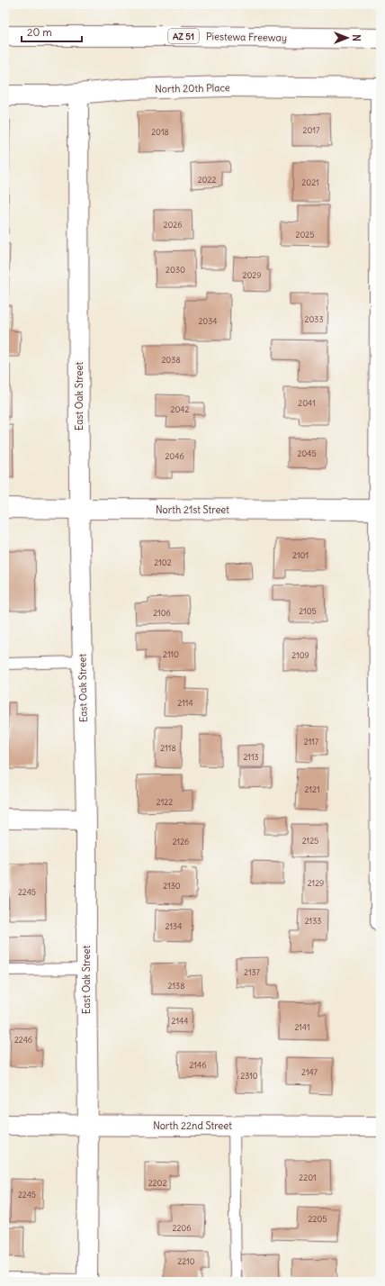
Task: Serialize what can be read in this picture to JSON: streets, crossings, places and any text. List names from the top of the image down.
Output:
{
  "streets": {
    "main road": [
      "AZ 51",
      "Piestewa Freeway",
      "North 20th Place",
      "East Oak Street",
      "North 21st Street",
      "North 22nd Street"
    ]
  },
  "crossings": [
    ["North 20th Place", "East Oak Street"],
    ["East Oak Street", "North 21st Street"],
    ["East Oak Street", "North 22nd Street"]
  ],
  "house_numbers": [
    "2017",
    "2018",
    "2022",
    "2021",
    "2026",
    "2025",
    "2030",
    "2029",
    "2033",
    "2034",
    "2038",
    "2041",
    "2042",
    "2045",
    "2046",
    "2101",
    "2102",
    "2105",
    "2106",
    "2110",
    "2109",
    "2114",
    "2117",
    "2118",
    "2113",
    "2121",
    "2122",
    "2125",
    "2126",
    "2129",
    "2130",
    "2245",
    "2133",
    "2134",
    "2137",
    "2138",
    "2144",
    "2141",
    "2246",
    "2146",
    "2147",
    "2310",
    "2201",
    "2202",
    "2245",
    "2205",
    "2206",
    "2210"
  ],
  "scale_bar": "20 m",
  "north": "right"
}
